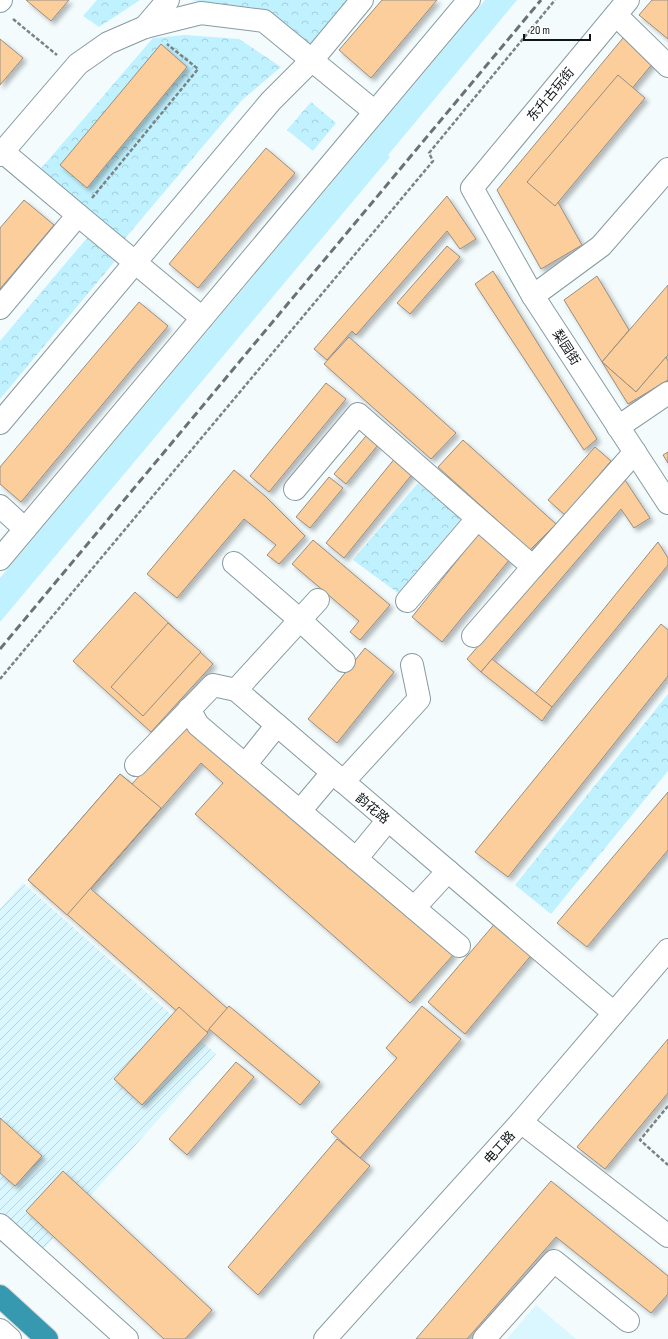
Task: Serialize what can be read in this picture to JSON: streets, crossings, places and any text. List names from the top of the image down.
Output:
{
  "streets": {
    "street": [
      "东升古玩街",
      "梨园街",
      "韵花路",
      "电工路"
    ]
  },
  "crossings": [
    ["东升古玩街", "梨园街"],
    ["韵花路", "电工路"]
  ],
  "scale_bar": "20 m"
}
